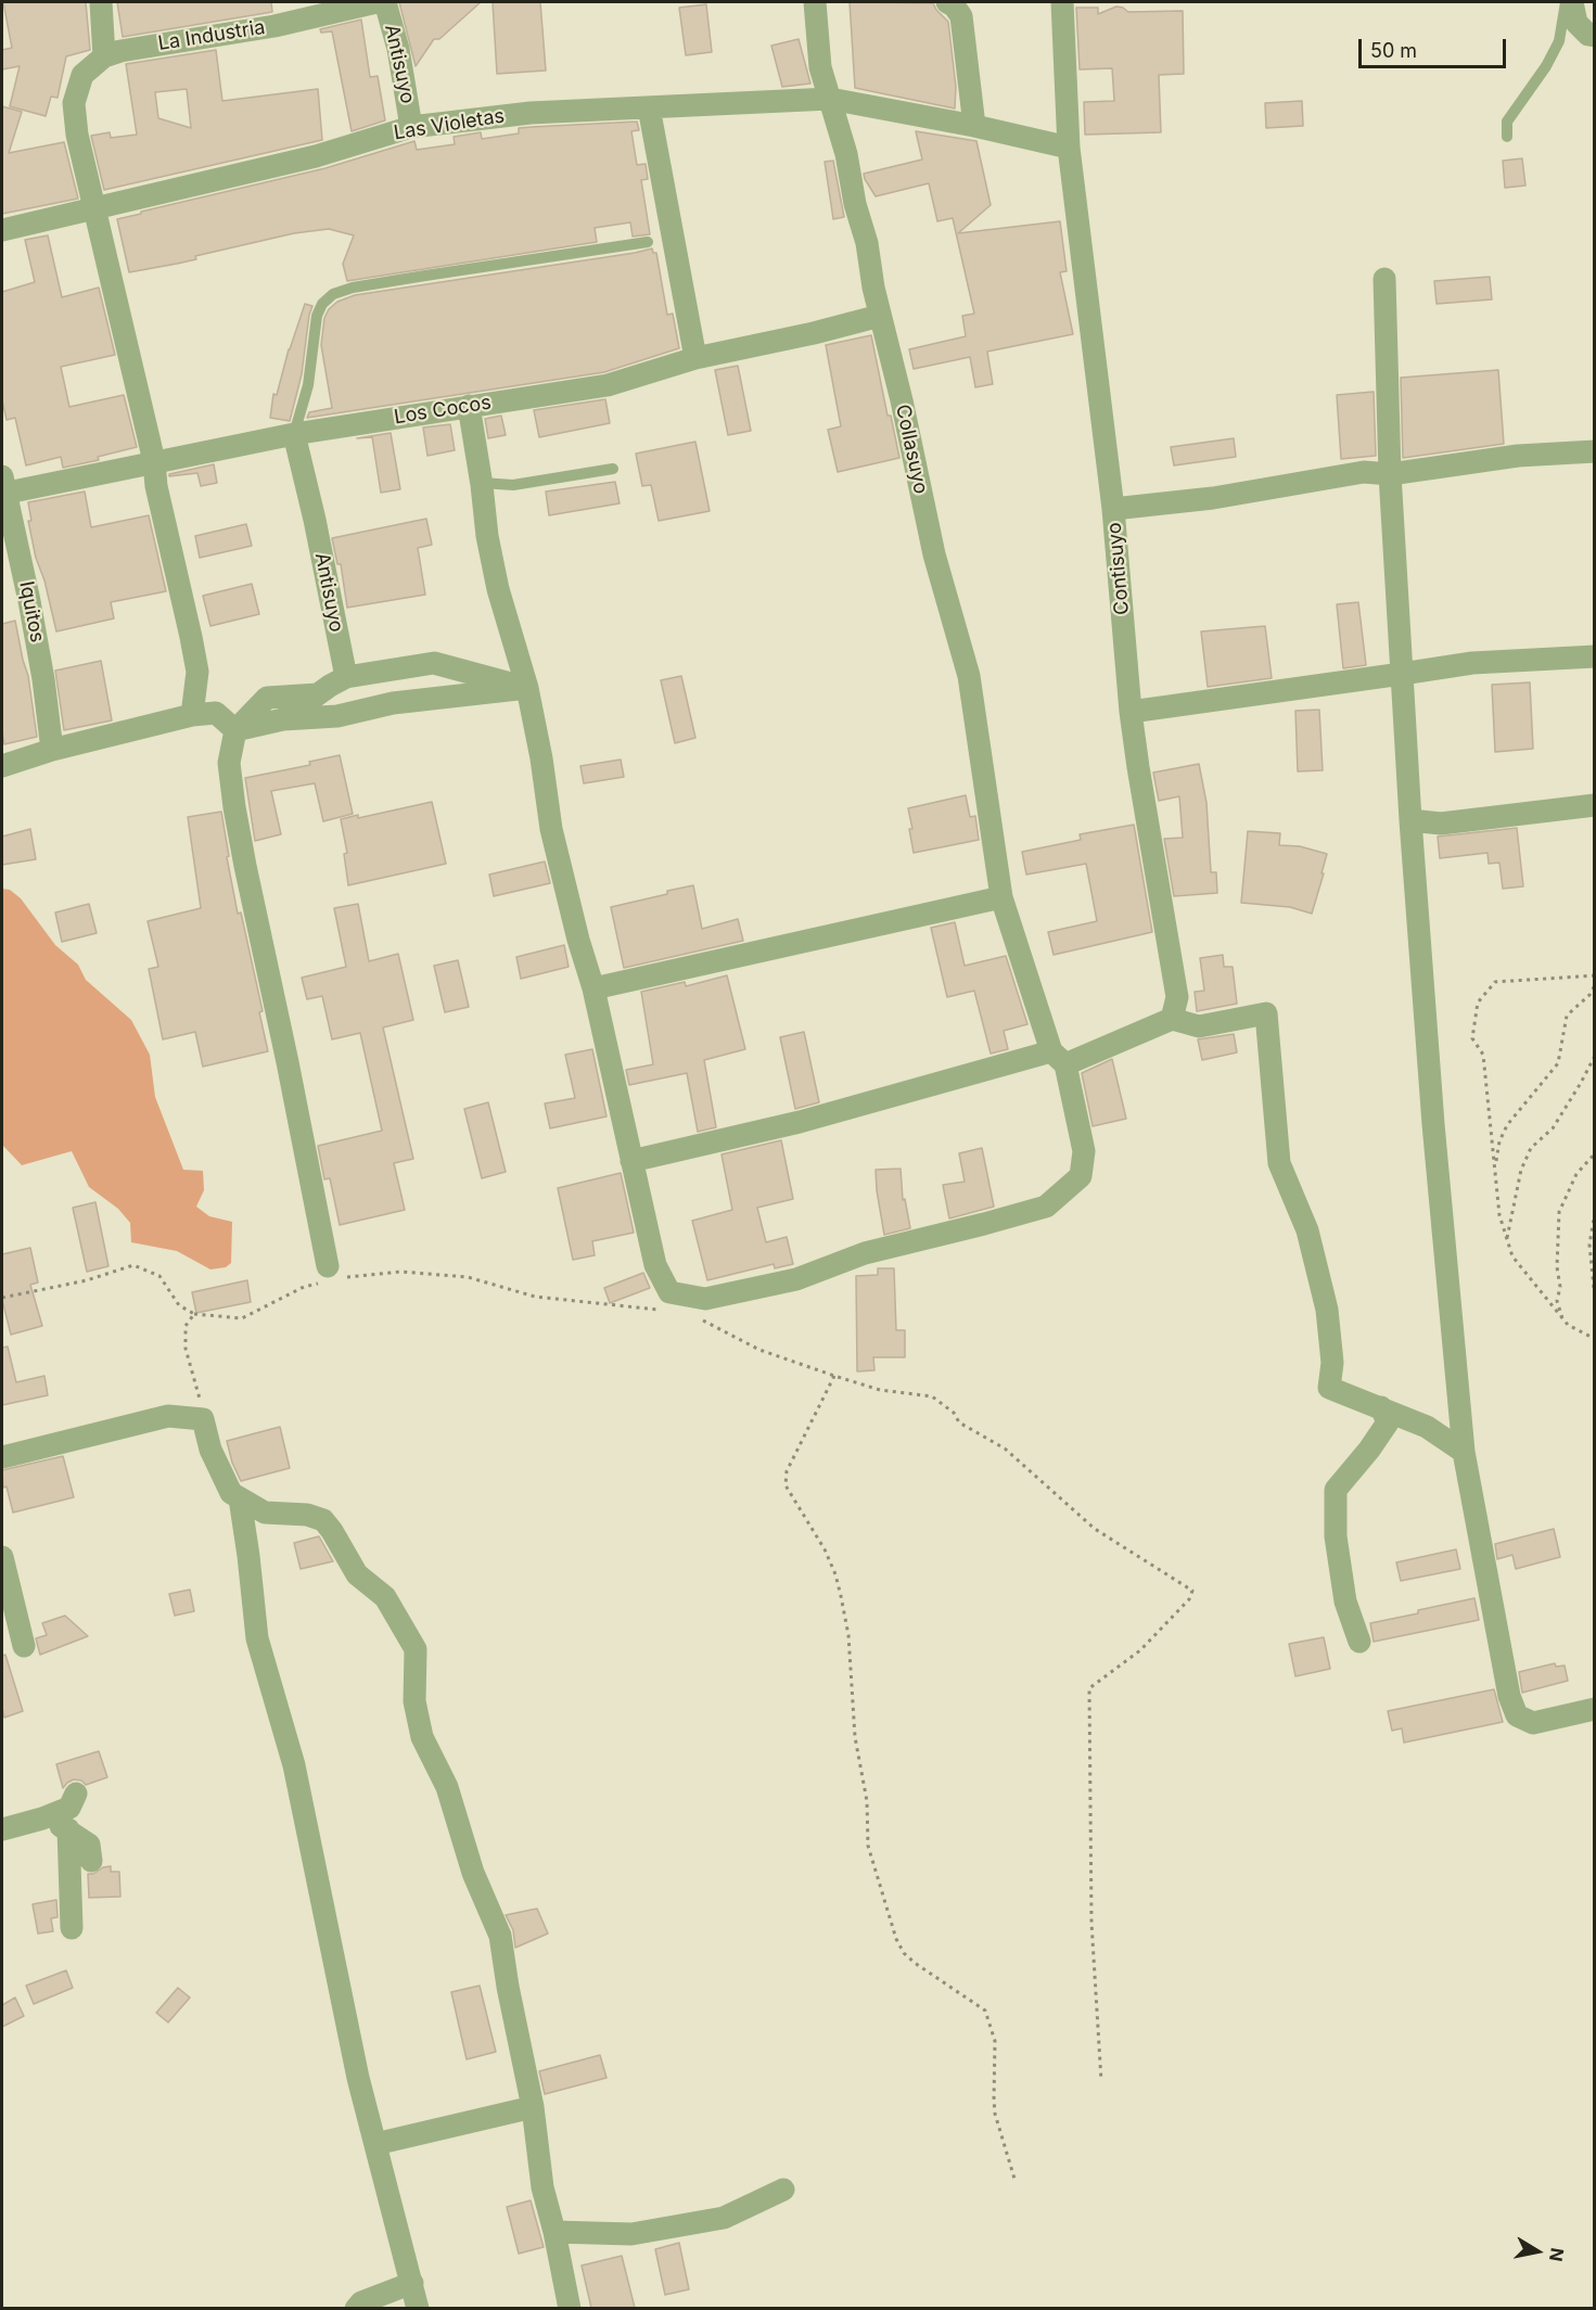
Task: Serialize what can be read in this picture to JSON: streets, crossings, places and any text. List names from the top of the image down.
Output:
{
  "streets": {
    "street": [
      "La Industria",
      "Antisuyo",
      "Las Violetas",
      "Los Cocos",
      "Collasuyo",
      "Contisuyo",
      "Iquitos"
    ]
  },
  "crossings": [
    ["La Industria", "Las Violetas"],
    ["Antisuyo", "Las Violetas"],
    ["Antisuyo", "Los Cocos"],
    ["Las Violetas", "Collasuyo"],
    ["Las Violetas", "Contisuyo"],
    ["Los Cocos", "Collasuyo"],
    ["Los Cocos", "Iquitos"]
  ],
  "scale_bar": "50 m",
  "north": "right"
}
